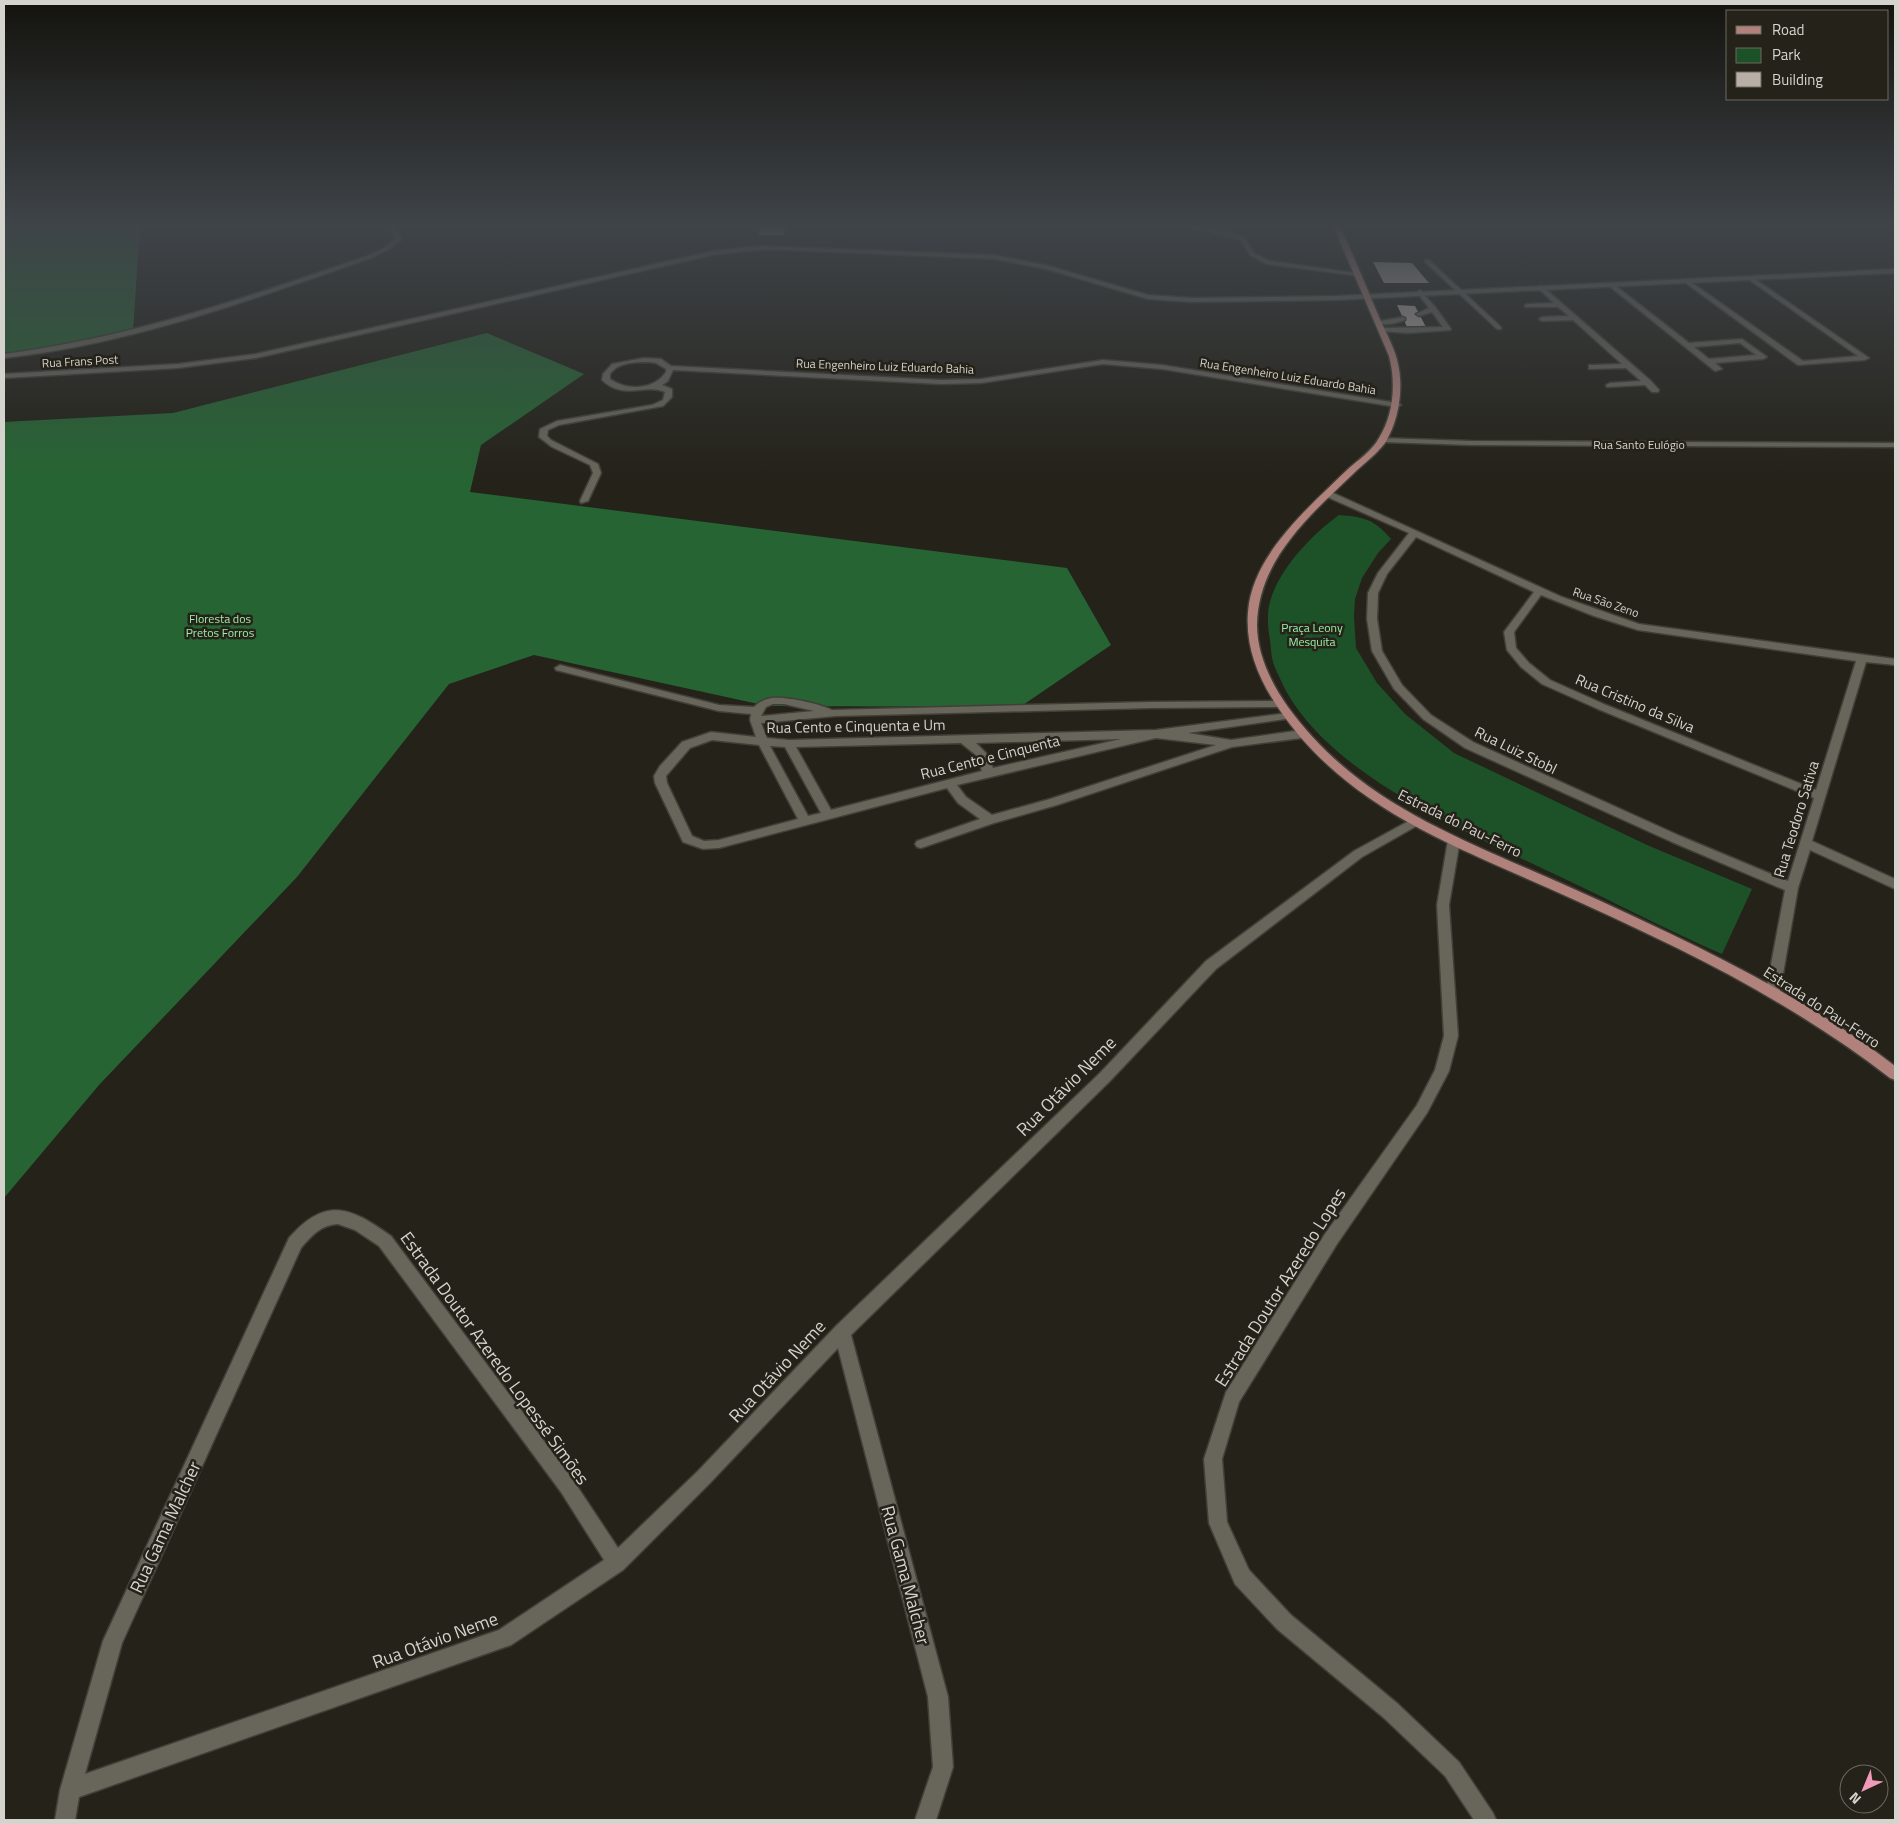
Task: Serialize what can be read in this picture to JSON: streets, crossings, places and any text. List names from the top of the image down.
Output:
{
  "streets": {
    "main road": ["Estrada do Pau-Ferro"],
    "street": [
      "Rua Frans Post",
      "Rua Engenheiro Luiz Eduardo Bahia",
      "Rua Santo Eulógio",
      "Rua São Zeno",
      "Rua Cristino da Silva",
      "Rua Cento e Cinquenta e Um",
      "Rua Luiz Stobl",
      "Rua Cento e Cinquenta",
      "Rua Teodoro Sativa",
      "Rua Otávio Neme",
      "Estrada Doutor Azeredo Lopes",
      "Estrada Doutor Azeredo Lopessé Simões",
      "Rua Gama Malcher"
    ]
  },
  "crossings": [
    ["Rua Engenheiro Luiz Eduardo Bahia", "Estrada do Pau-Ferro"],
    ["Rua Santo Eulógio", "Estrada do Pau-Ferro"],
    ["Rua São Zeno", "Rua Cristino da Silva"],
    ["Rua São Zeno", "Rua Luiz Stobl"],
    ["Rua São Zeno", "Rua Teodoro Sativa"],
    ["Rua São Zeno", "Estrada do Pau-Ferro"],
    ["Rua Cristino da Silva", "Rua Teodoro Sativa"],
    ["Rua Cento e Cinquenta e Um", "Rua Cento e Cinquenta"],
    ["Rua Luiz Stobl", "Rua Teodoro Sativa"],
    ["Rua Cento e Cinquenta", "Estrada do Pau-Ferro"],
    ["Rua Teodoro Sativa", "Estrada do Pau-Ferro"],
    ["Estrada do Pau-Ferro", "Rua Otávio Neme"],
    ["Estrada do Pau-Ferro", "Estrada Doutor Azeredo Lopes"],
    ["Rua Otávio Neme", "Estrada Doutor Azeredo Lopessé Simões"],
    ["Rua Otávio Neme", "Rua Gama Malcher"],
    ["Estrada Doutor Azeredo Lopessé Simões", "Rua Gama Malcher"]
  ],
  "parks": ["Floresta dos Pretos Forros", "Praça Leony Mesquita"],
  "legend": ["Road", "Park", "Building"],
  "north": "bottom left"
}
